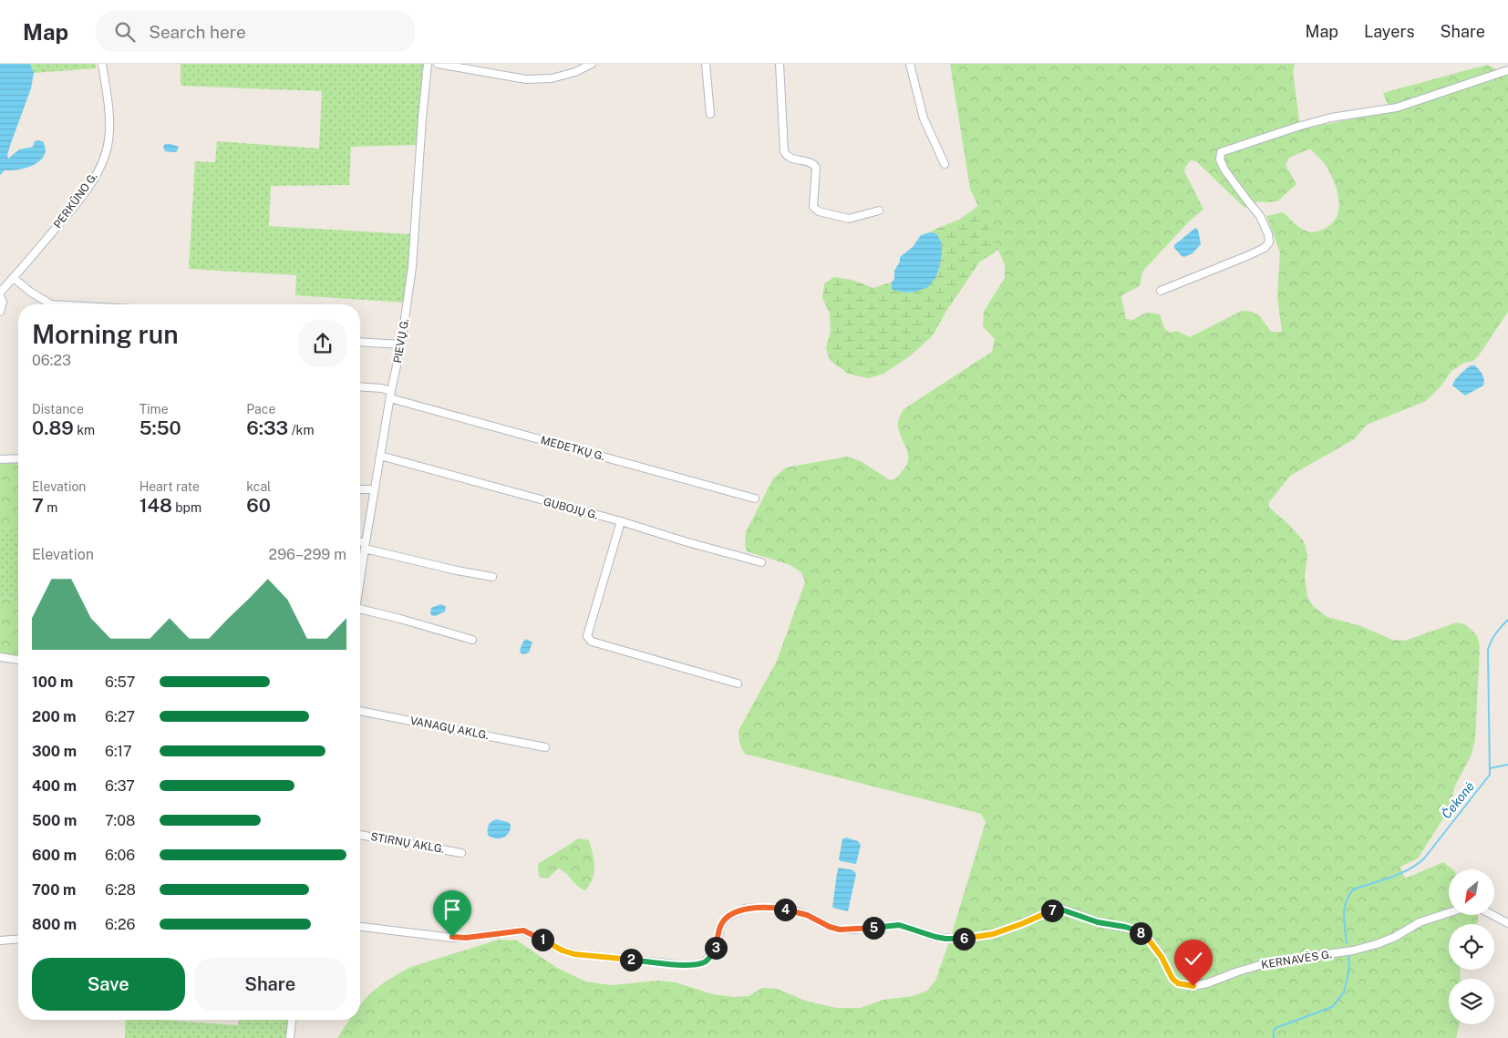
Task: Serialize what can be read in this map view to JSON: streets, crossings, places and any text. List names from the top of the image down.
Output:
{
  "streets": {
    "street": [
      "PERKŪNO G.",
      "PIEVŲ G.",
      "MEDETKŲ G.",
      "GUBOJŲ G.",
      "VANAGŲ AKLG.",
      "STIRNŲ AKLG.",
      "KERNAVĖS G."
    ]
  },
  "crossings": [
    ["PIEVŲ G.", "MEDETKŲ G."],
    ["PIEVŲ G.", "GUBOJŲ G."]
  ],
  "water": ["Čekonė"],
  "north": "bottom left",
  "page": {
    "header": "Map",
    "search": "Search here",
    "nav": ["Map", "Layers", "Share"],
    "heading": ["Morning run", "06:23"],
    "stats": [
      ["Distance", "0.89 km"],
      ["Time", "5:50"],
      ["Pace", "6:33 /km"],
      ["Elevation", "7 m"],
      ["Heart rate", "148 bpm"],
      ["kcal", "60"]
    ],
    "chart": ["Elevation", "296–299 m"],
    "list": [
      {
        "name": "100 m",
        "note": "6:57"
      },
      {
        "name": "200 m",
        "note": "6:27"
      },
      {
        "name": "300 m",
        "note": "6:17"
      },
      {
        "name": "400 m",
        "note": "6:37"
      },
      {
        "name": "500 m",
        "note": "7:08"
      },
      {
        "name": "600 m",
        "note": "6:06"
      },
      {
        "name": "700 m",
        "note": "6:28"
      },
      {
        "name": "800 m",
        "note": "6:26"
      }
    ],
    "pins": [
      "4",
      "7",
      "5",
      "8",
      "6",
      "1",
      "3",
      "2"
    ],
    "buttons": ["Save", "Share"]
  }
}
